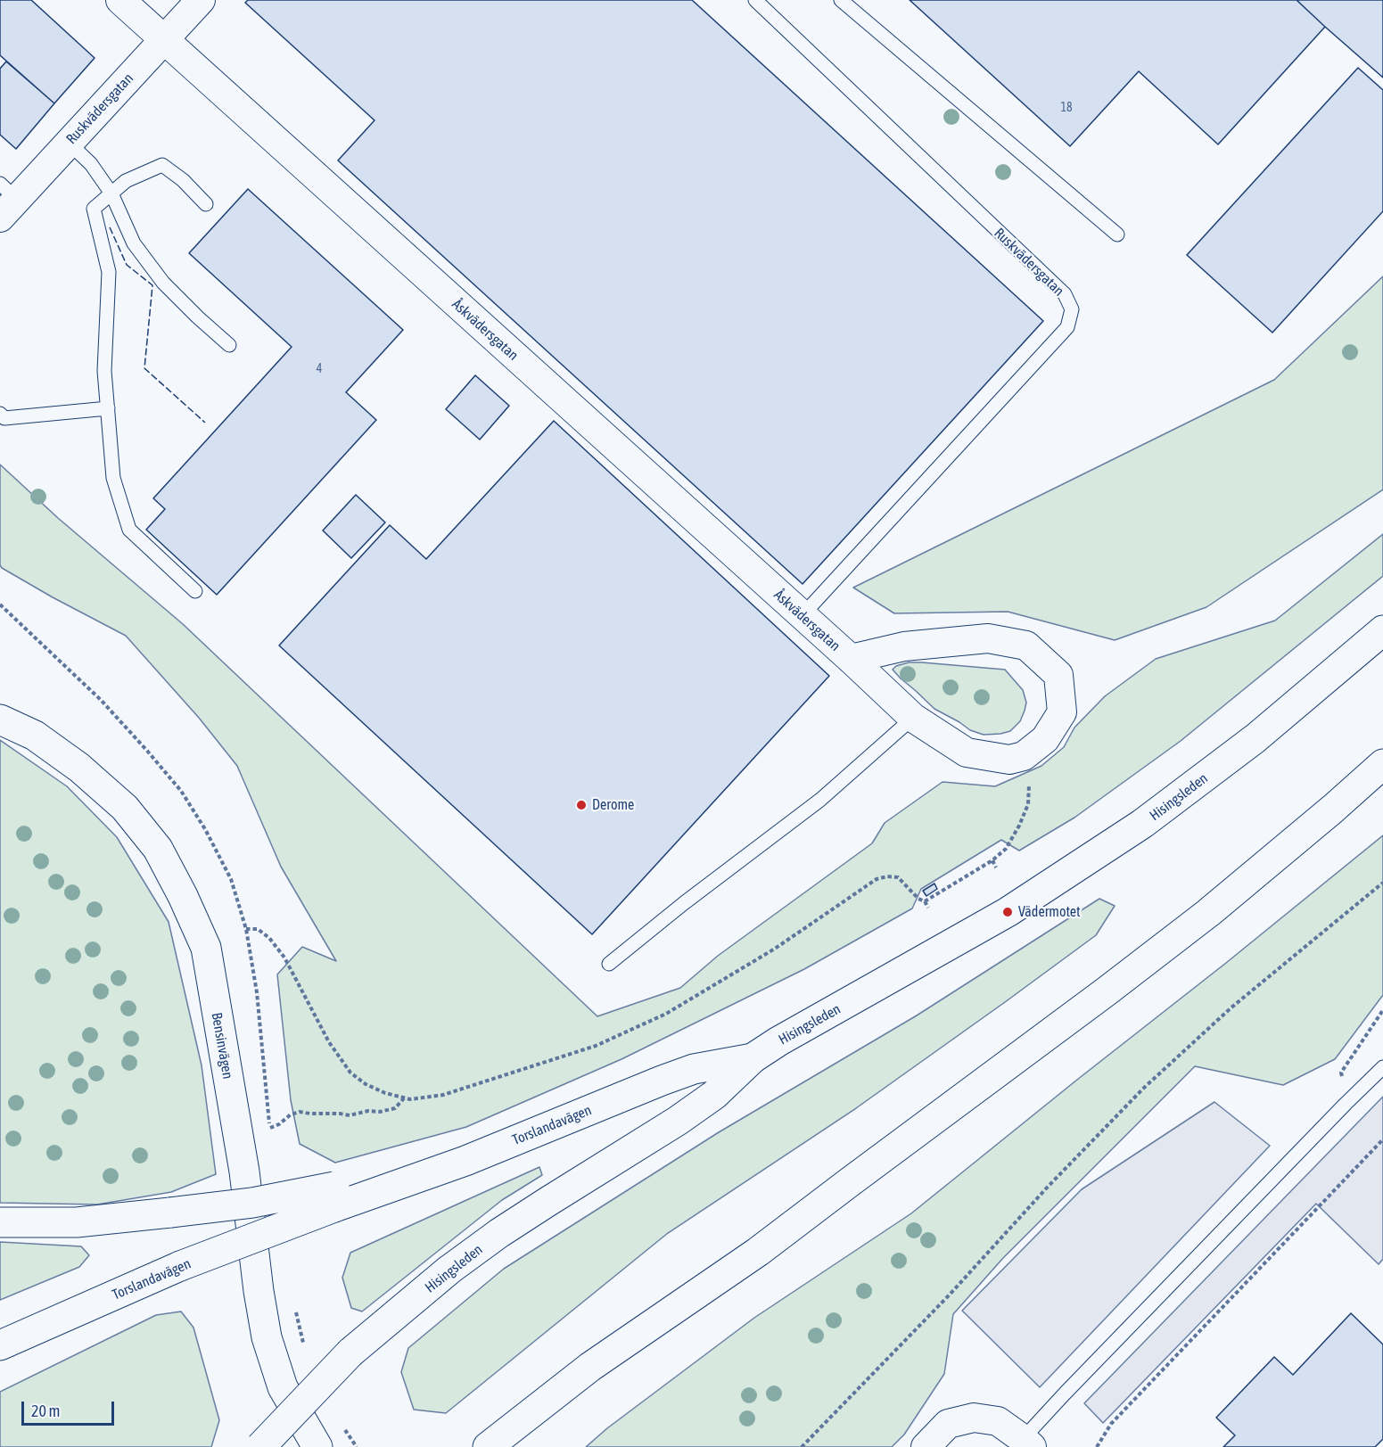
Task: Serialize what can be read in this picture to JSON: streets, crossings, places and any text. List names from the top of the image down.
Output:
{
  "streets": {
    "main road": ["Hisingsleden", "Bensinvägen", "Torslandavägen"],
    "street": ["Ruskvädersgatan", "Åskvädersgatan"]
  },
  "crossings": [
    ["Ruskvädersgatan", "Åskvädersgatan"],
    ["Hisingsleden", "Torslandavägen"]
  ],
  "places": ["Derome", "Vädermotet"],
  "house_numbers": ["18", "4"],
  "scale_bar": "20 m"
}
